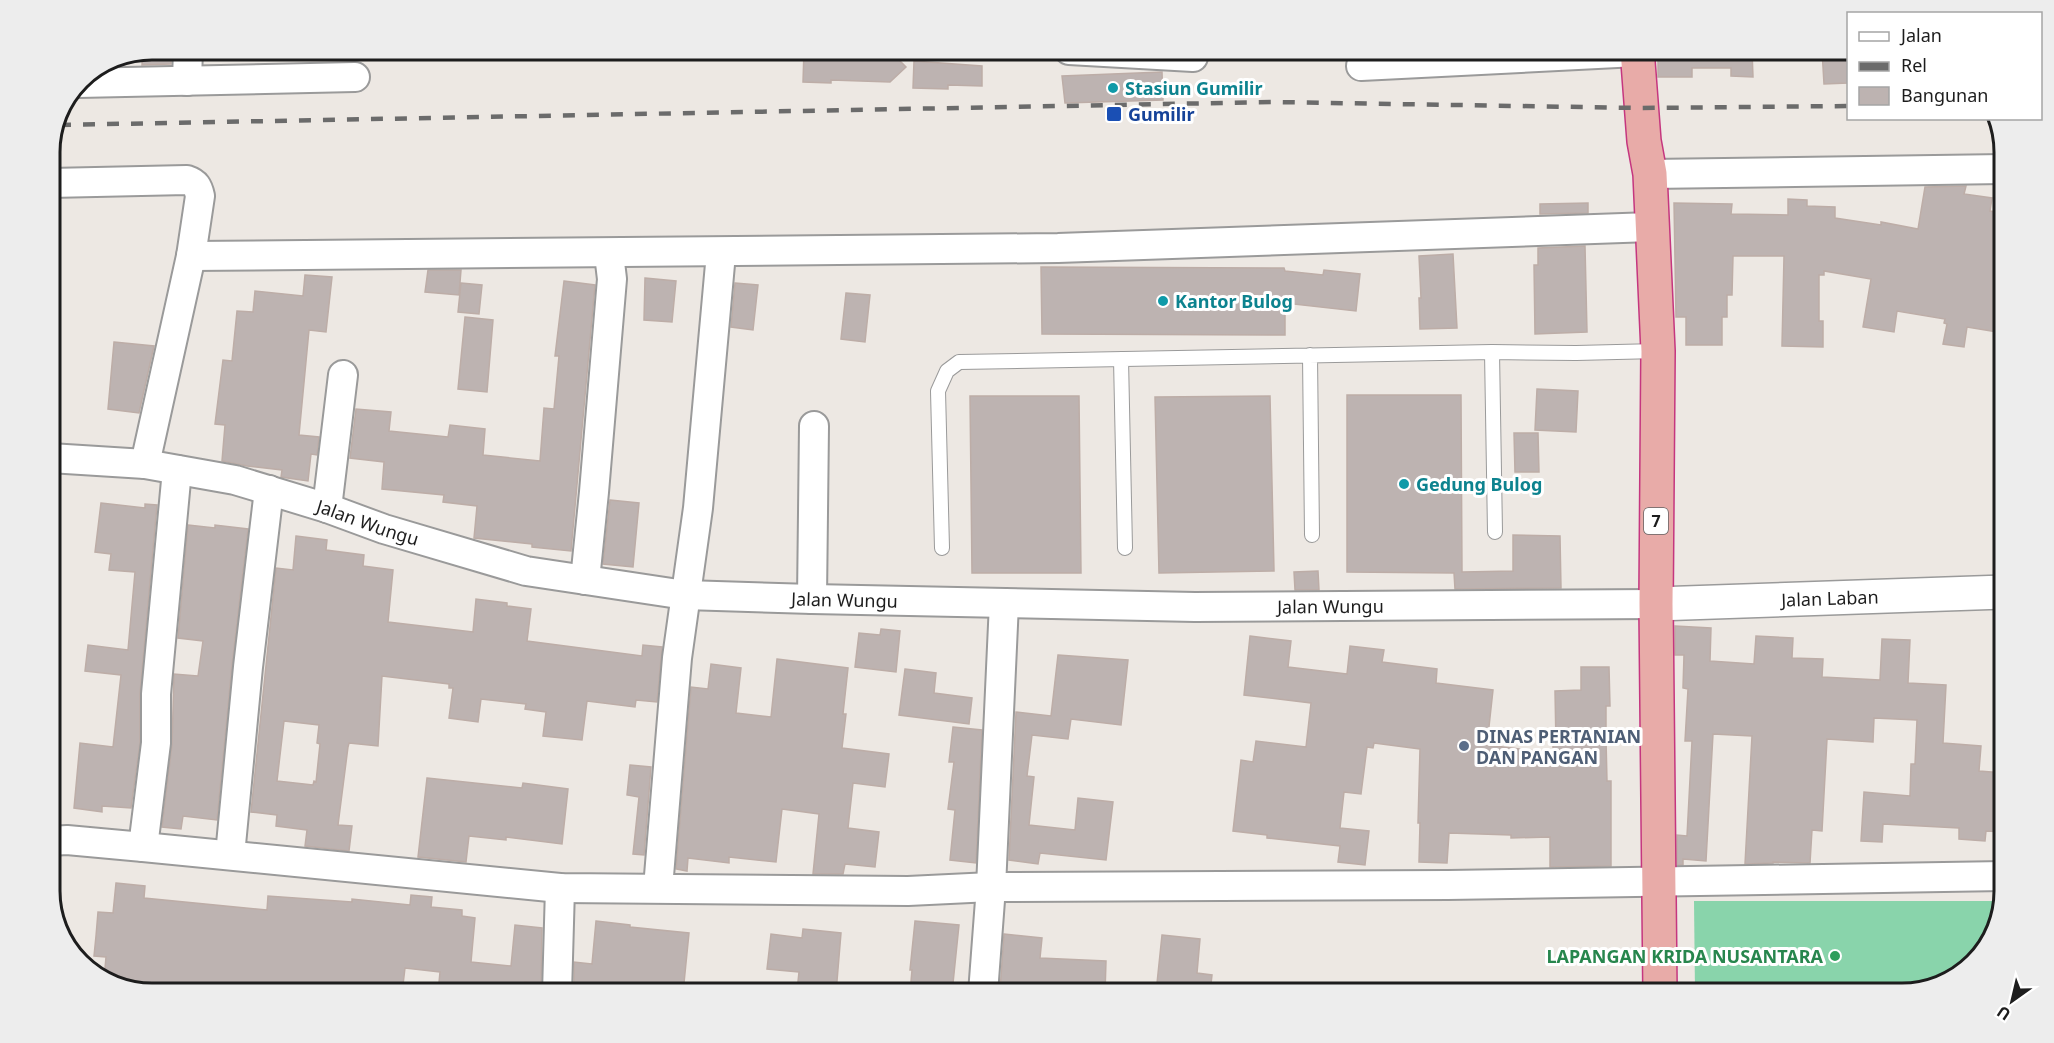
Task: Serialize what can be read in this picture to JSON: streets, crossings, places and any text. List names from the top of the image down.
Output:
{
  "streets": {
    "highway": ["7"],
    "street": ["Jalan Wungu", "Jalan Laban"]
  },
  "crossings": [
    ["7", "Jalan Wungu"],
    ["7", "Jalan Laban"],
    ["Jalan Wungu", "Jalan Laban"]
  ],
  "places": {
    "other": [
      "Stasiun Gumilir",
      "Kantor Bulog",
      "Gedung Bulog",
      "DINAS PERTANIAN DAN PANGAN",
      "LAPANGAN KRIDA NUSANTARA"
    ],
    "transit": ["Gumilir"]
  },
  "legend": ["Jalan", "Rel", "Bangunan"],
  "north": "bottom left"
}
